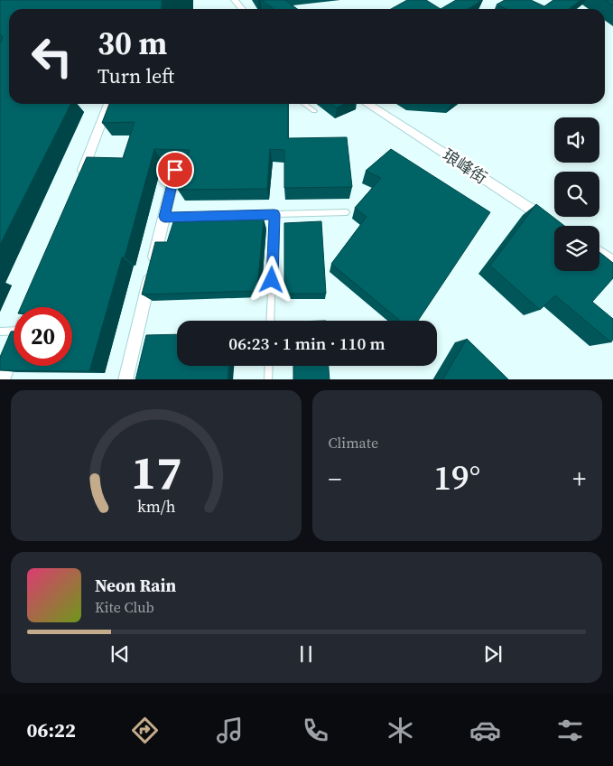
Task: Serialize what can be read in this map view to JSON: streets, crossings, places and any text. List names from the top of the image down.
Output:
{
  "streets": {
    "street": ["琅峰街"]
  },
  "page": {
    "turn": ["30 m", "Turn left"],
    "limit": "20",
    "trip": "06:23 · 1 min · 110 m",
    "tile": "Climate",
    "heat": ["−", "19°", "+"],
    "song": ["Neon Rain", "Kite Club"],
    "tabs": "06:22",
    "gauge": ["17", "km/h"]
  }
}
